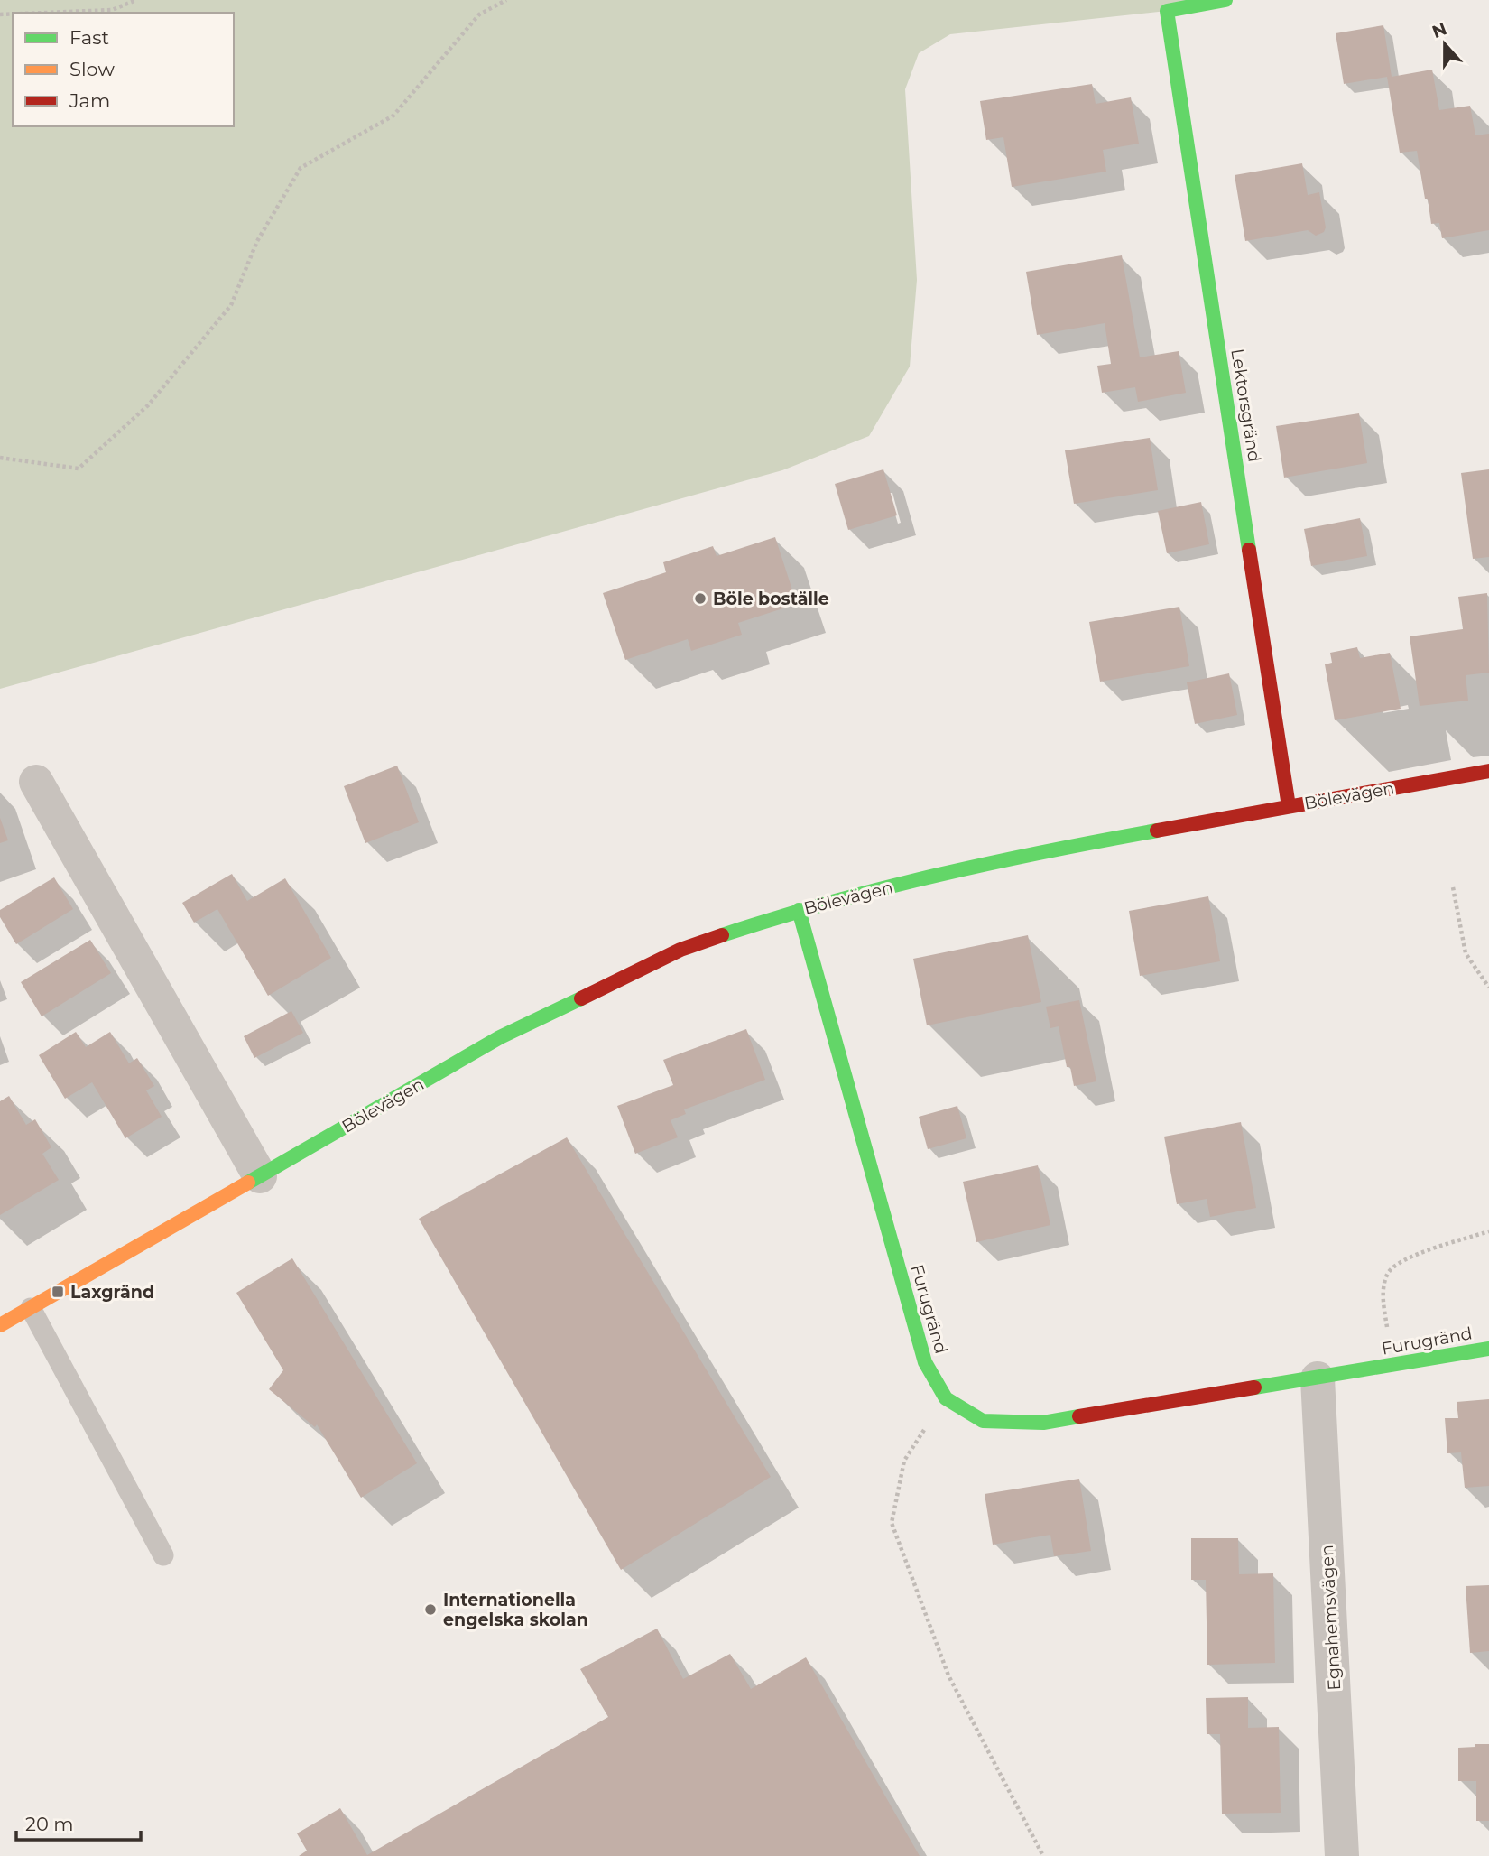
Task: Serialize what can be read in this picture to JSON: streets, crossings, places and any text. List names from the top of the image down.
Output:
{
  "streets": {
    "street": [
      "Lektorsgränd",
      "Bölevägen",
      "Furugränd",
      "Egnahemsvägen"
    ]
  },
  "crossings": [
    ["Lektorsgränd", "Bölevägen"],
    ["Bölevägen", "Furugränd"],
    ["Furugränd", "Egnahemsvägen"]
  ],
  "places": {
    "other": ["Böle boställe", "Internationella engelska skolan"],
    "transit": ["Laxgränd"]
  },
  "legend": ["Fast", "Slow", "Jam"],
  "scale_bar": "20 m",
  "north": "top"
}
